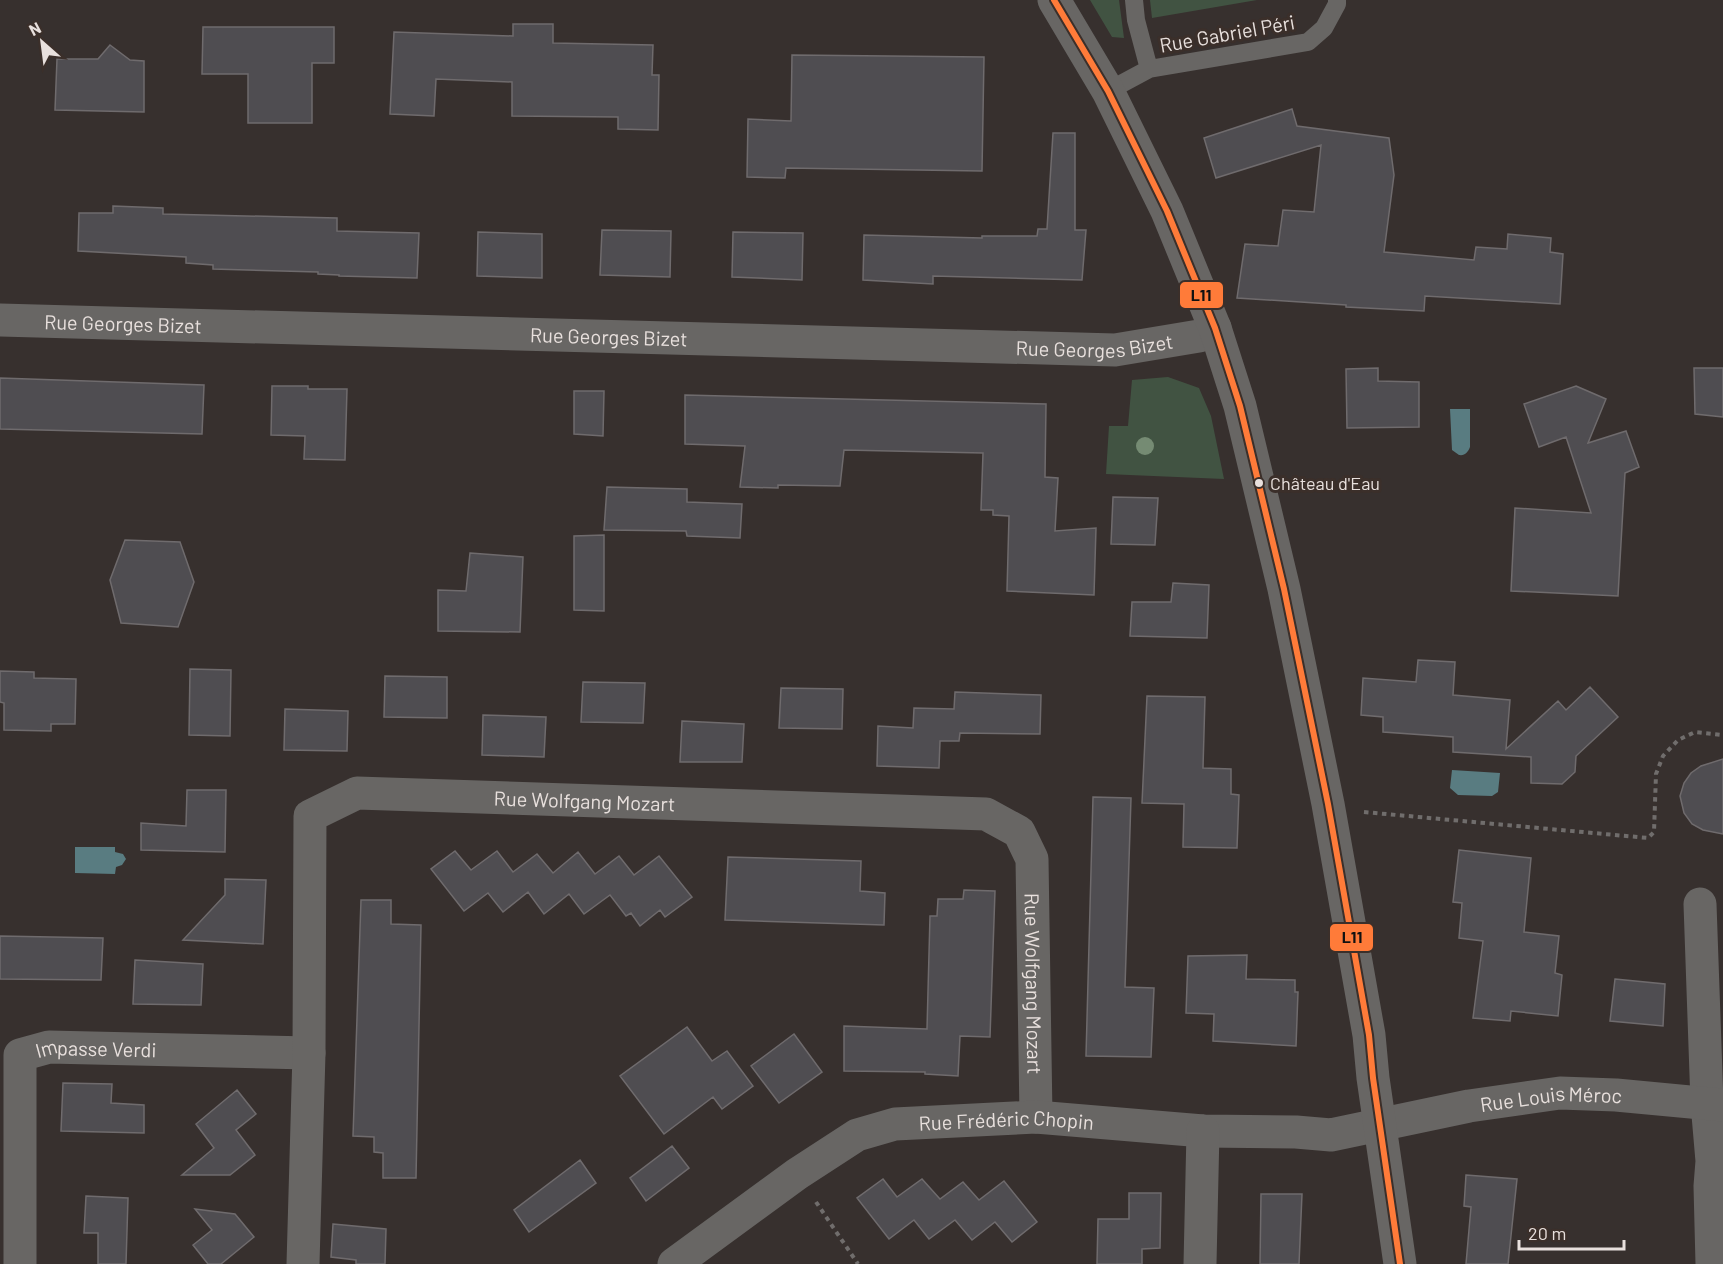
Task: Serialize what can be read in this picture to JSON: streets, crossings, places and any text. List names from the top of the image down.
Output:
{
  "streets": {
    "street": [
      "Rue Georges Bizet",
      "Rue Wolfgang Mozart",
      "Impasse Verdi",
      "Rue Louis Méroc",
      "Rue Frédéric Chopin"
    ],
    "lane": ["Rue Gabriel Péri"]
  },
  "crossings": [
    ["Rue Wolfgang Mozart", "Impasse Verdi"],
    ["Rue Wolfgang Mozart", "Rue Frédéric Chopin"],
    ["Rue Louis Méroc", "Rue Frédéric Chopin"]
  ],
  "places": ["Château d'Eau"],
  "lines": ["transit line L11"],
  "scale_bar": "20 m",
  "north": "top left"
}
